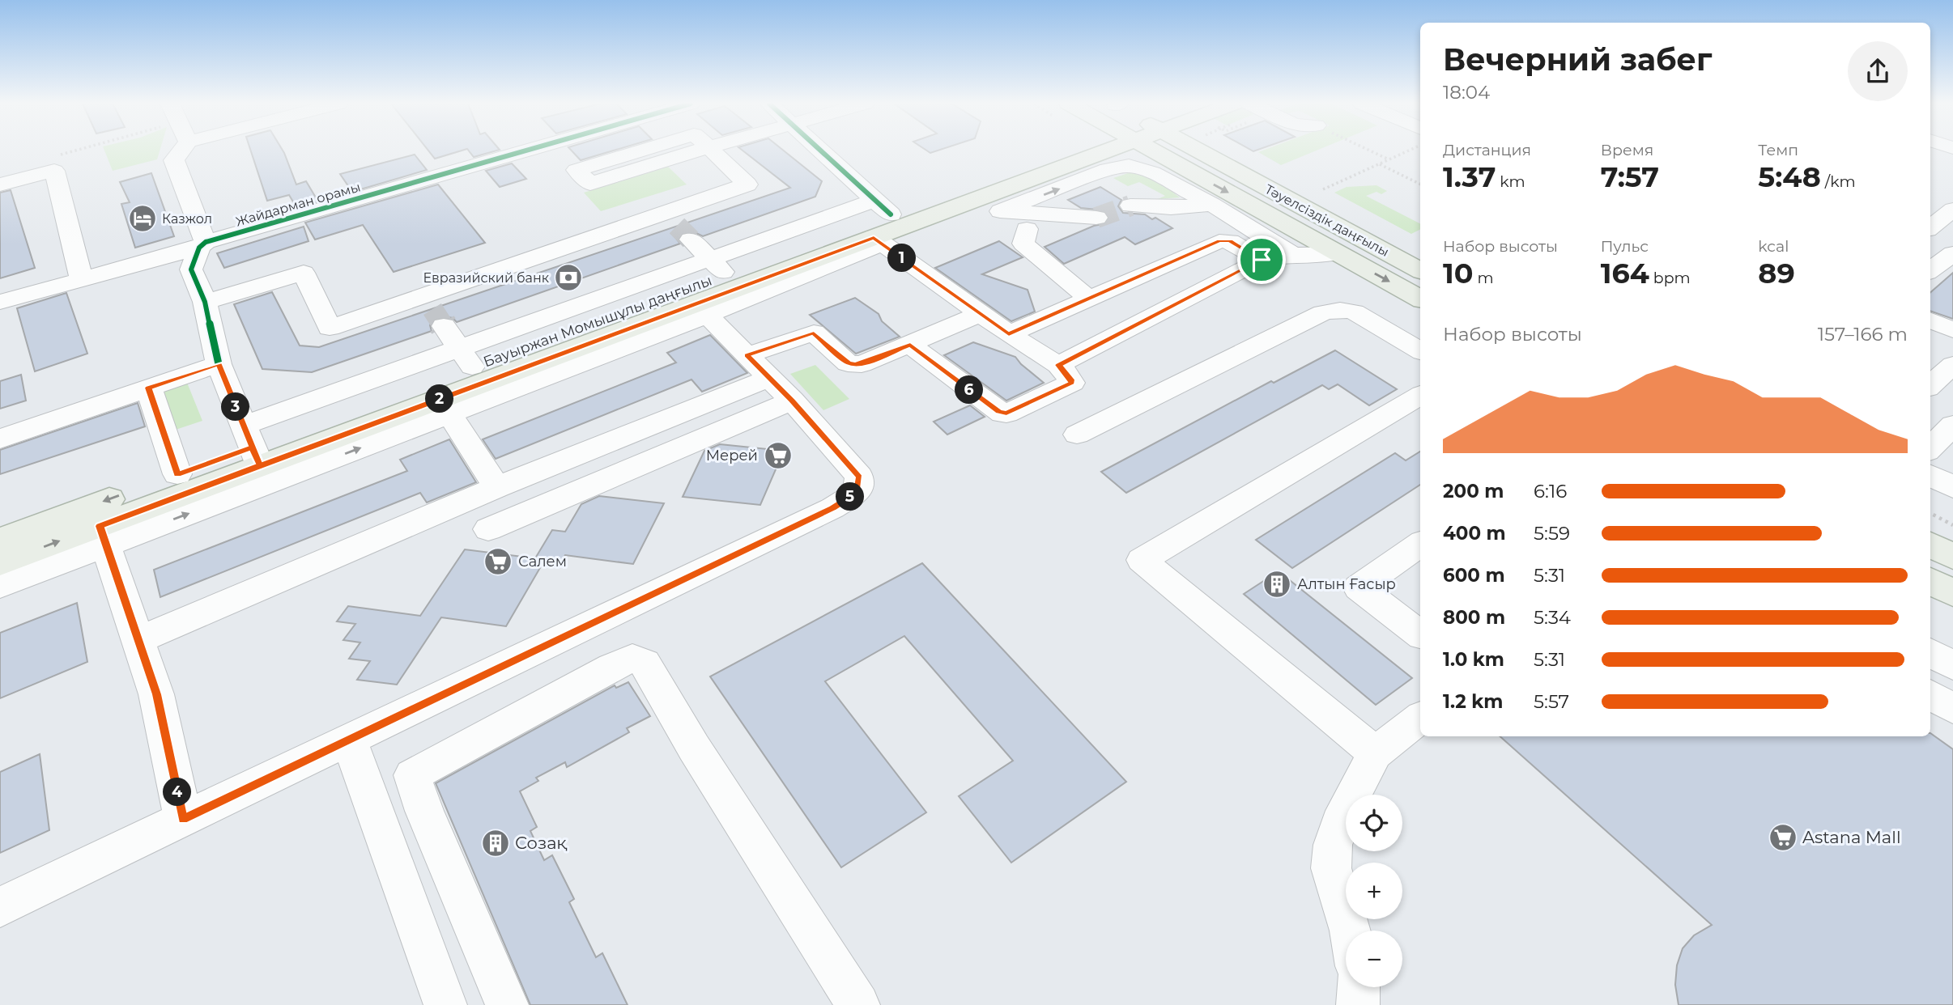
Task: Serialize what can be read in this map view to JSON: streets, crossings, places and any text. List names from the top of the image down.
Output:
{
  "streets": {
    "main road": ["Тәуелсіздік даңғылы", "Бауыржан Момышұлы даңғылы"],
    "street": ["Жайдарман орамы"]
  },
  "places": {
    "hotel": ["Казжол"],
    "bank": ["Евразийский банк"],
    "supermarket": ["Мерей", "Салем", "Astana Mall"],
    "building": ["Алтын Ғасыр", "Созақ"]
  },
  "page": {
    "heading": ["Вечерний забег", "18:04"],
    "stats": [
      ["Дистанция", "1.37 km"],
      ["Время", "7:57"],
      ["Темп", "5:48 /km"],
      ["Набор высоты", "10 m"],
      ["Пульс", "164 bpm"],
      ["kcal", "89"]
    ],
    "pins": [
      "1",
      "6",
      "2",
      "3",
      "5",
      "4"
    ],
    "chart": ["Набор высоты", "157–166 m"],
    "list": [
      {
        "name": "200 m",
        "note": "6:16"
      },
      {
        "name": "400 m",
        "note": "5:59"
      },
      {
        "name": "600 m",
        "note": "5:31"
      },
      {
        "name": "800 m",
        "note": "5:34"
      },
      {
        "name": "1.0 km",
        "note": "5:31"
      },
      {
        "name": "1.2 km",
        "note": "5:57"
      }
    ],
    "map_buttons": ["+", "−"]
  }
}
